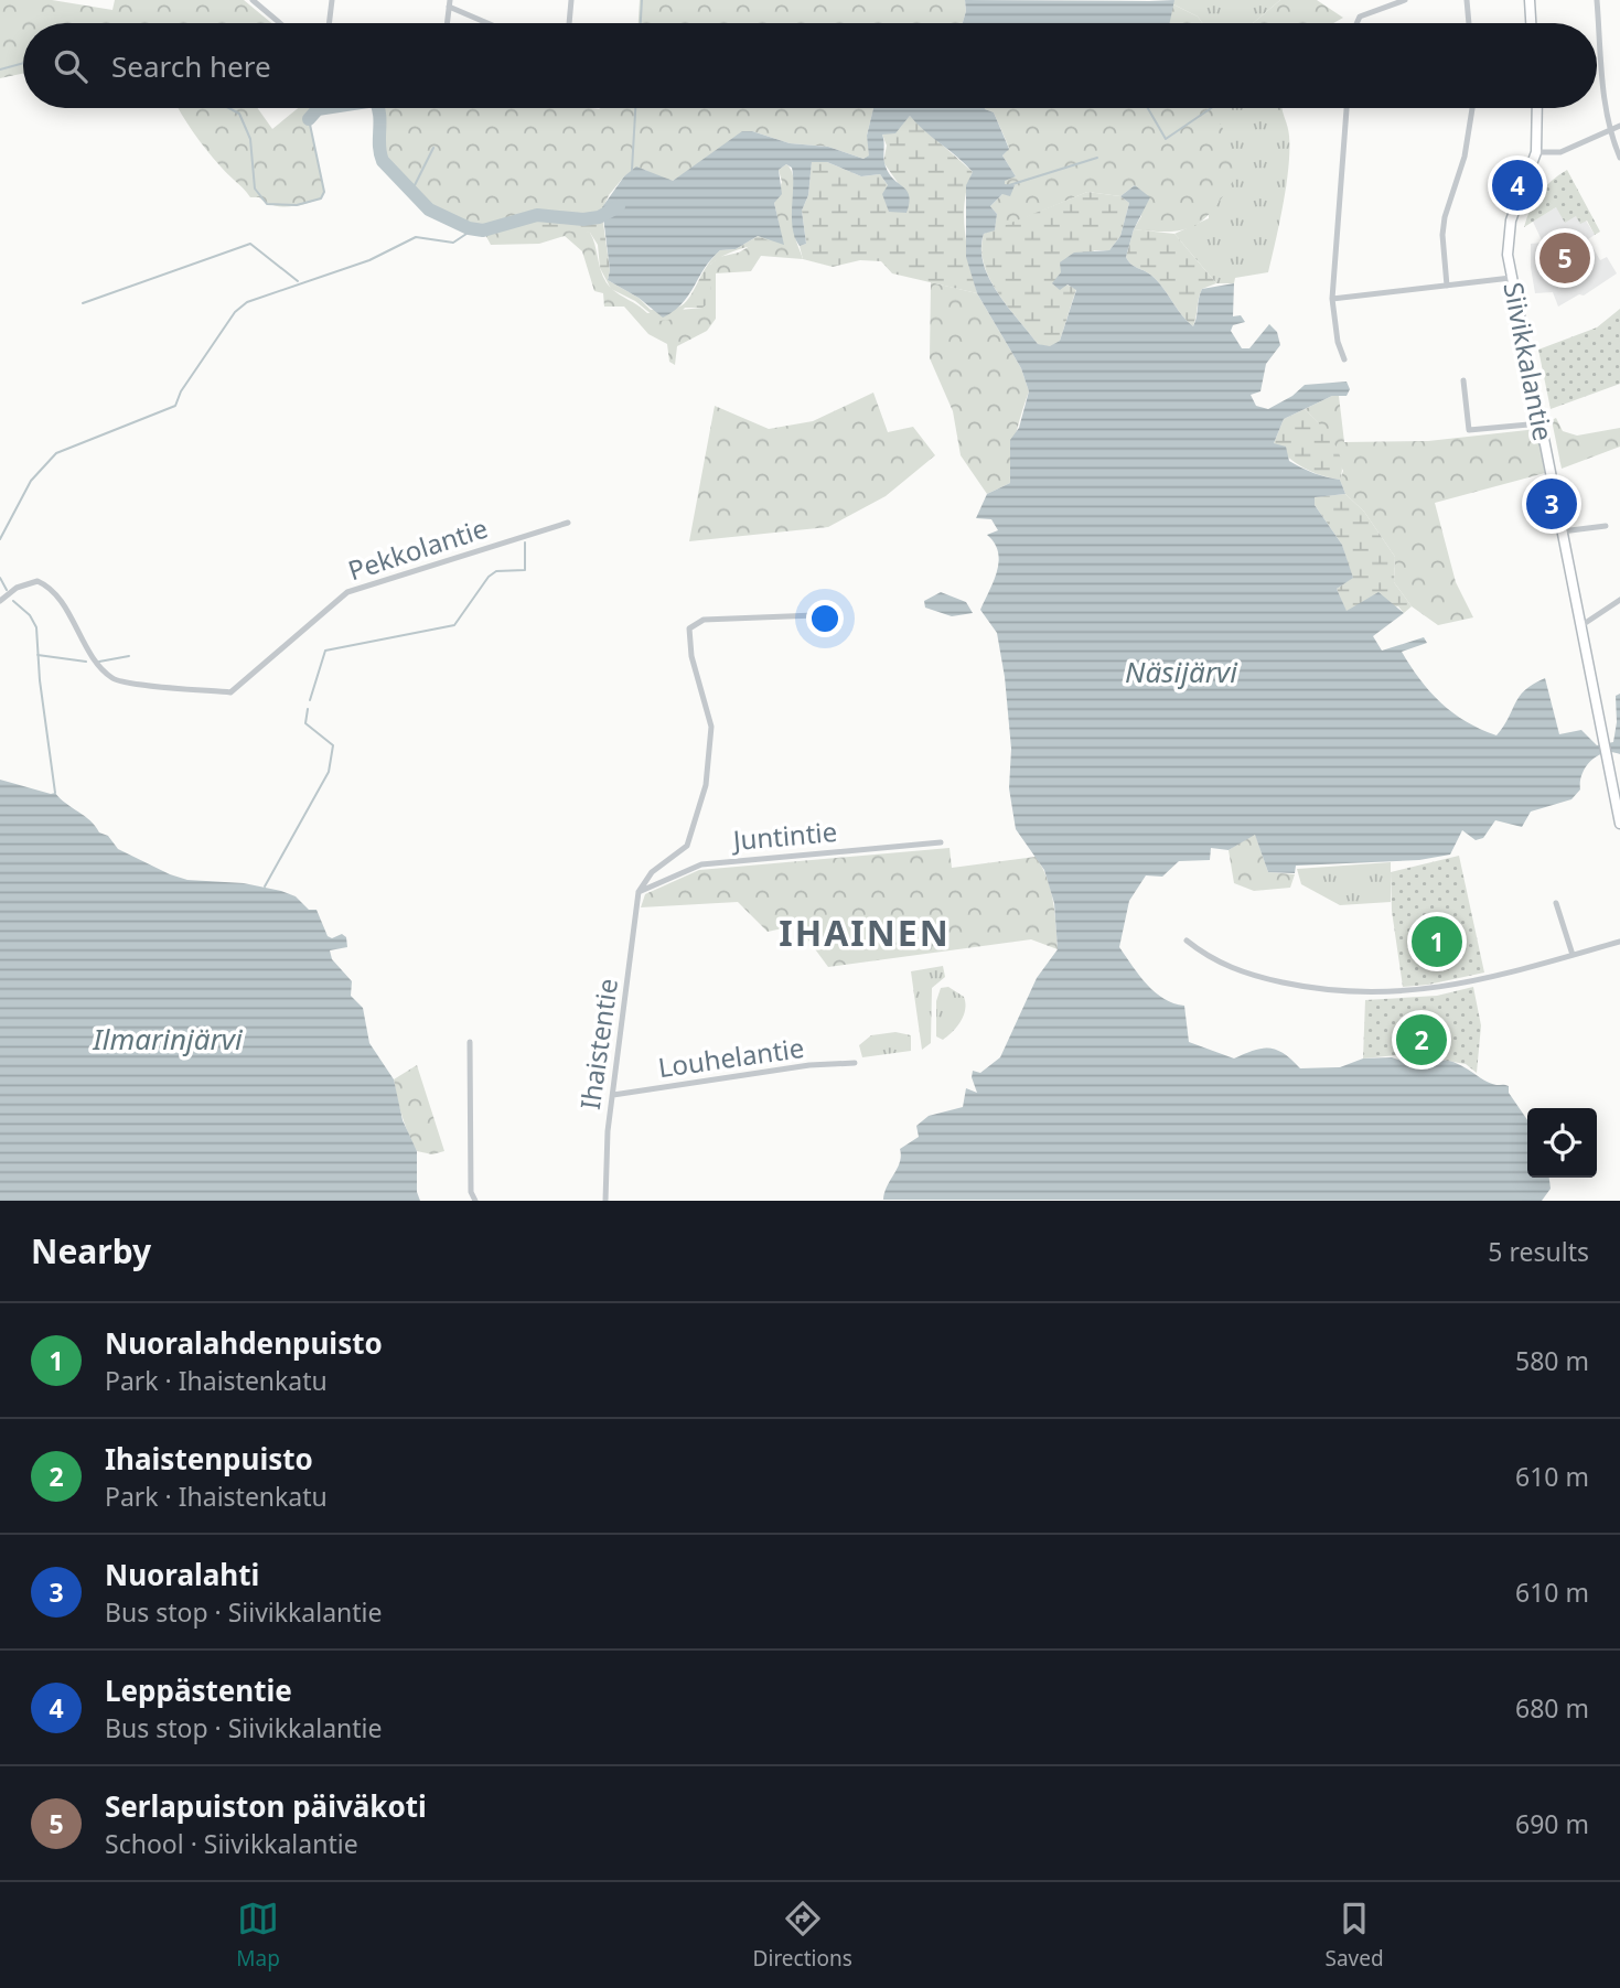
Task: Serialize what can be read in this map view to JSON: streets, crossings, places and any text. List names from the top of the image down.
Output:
{
  "streets": {
    "main road": ["Siivikkalantie"],
    "street": [
      "Pekkolantie",
      "Juntintie",
      "Ihaistentie",
      "Louhelantie"
    ]
  },
  "crossings": [
    ["Juntintie", "Ihaistentie"],
    ["Ihaistentie", "Louhelantie"]
  ],
  "districts": ["IHAINEN"],
  "water": ["Näsijärvi", "Ilmarinjärvi"],
  "page": {
    "search": "Search here",
    "pins": [
      "4",
      "5",
      "3",
      "1",
      "2"
    ],
    "heading": ["Nearby", "5 results"],
    "list": [
      {
        "mark": "1",
        "name": "Nuoralahdenpuisto",
        "note": "Park · Ihaistenkatu",
        "value": "580 m"
      },
      {
        "mark": "2",
        "name": "Ihaistenpuisto",
        "note": "Park · Ihaistenkatu",
        "value": "610 m"
      },
      {
        "mark": "3",
        "name": "Nuoralahti",
        "note": "Bus stop · Siivikkalantie",
        "value": "610 m"
      },
      {
        "mark": "4",
        "name": "Leppästentie",
        "note": "Bus stop · Siivikkalantie",
        "value": "680 m"
      },
      {
        "mark": "5",
        "name": "Serlapuiston päiväkoti",
        "note": "School · Siivikkalantie",
        "value": "690 m"
      }
    ],
    "nav": ["Map", "Directions", "Saved"]
  }
}
